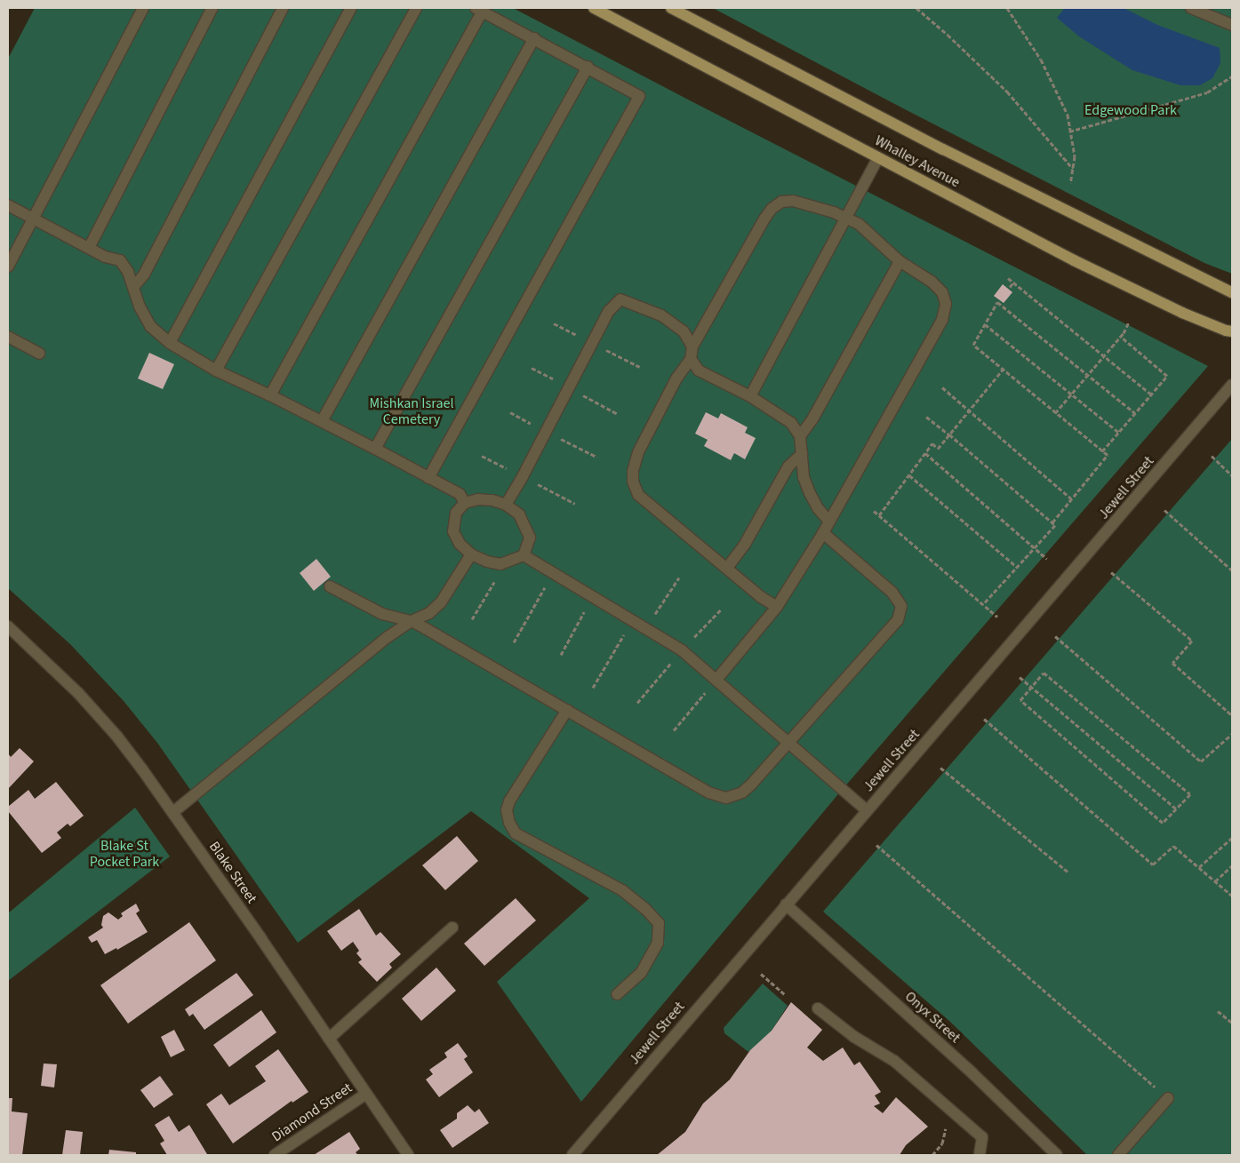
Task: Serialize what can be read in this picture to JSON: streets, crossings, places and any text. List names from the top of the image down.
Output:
{
  "streets": {
    "main road": ["Whalley Avenue"],
    "street": [
      "Jewell Street",
      "Blake Street",
      "Onyx Street",
      "Diamond Street"
    ]
  },
  "crossings": [
    ["Jewell Street", "Onyx Street"],
    ["Blake Street", "Diamond Street"]
  ],
  "parks": ["Edgewood Park", "Mishkan Israel Cemetery", "Blake St Pocket Park"]
}
